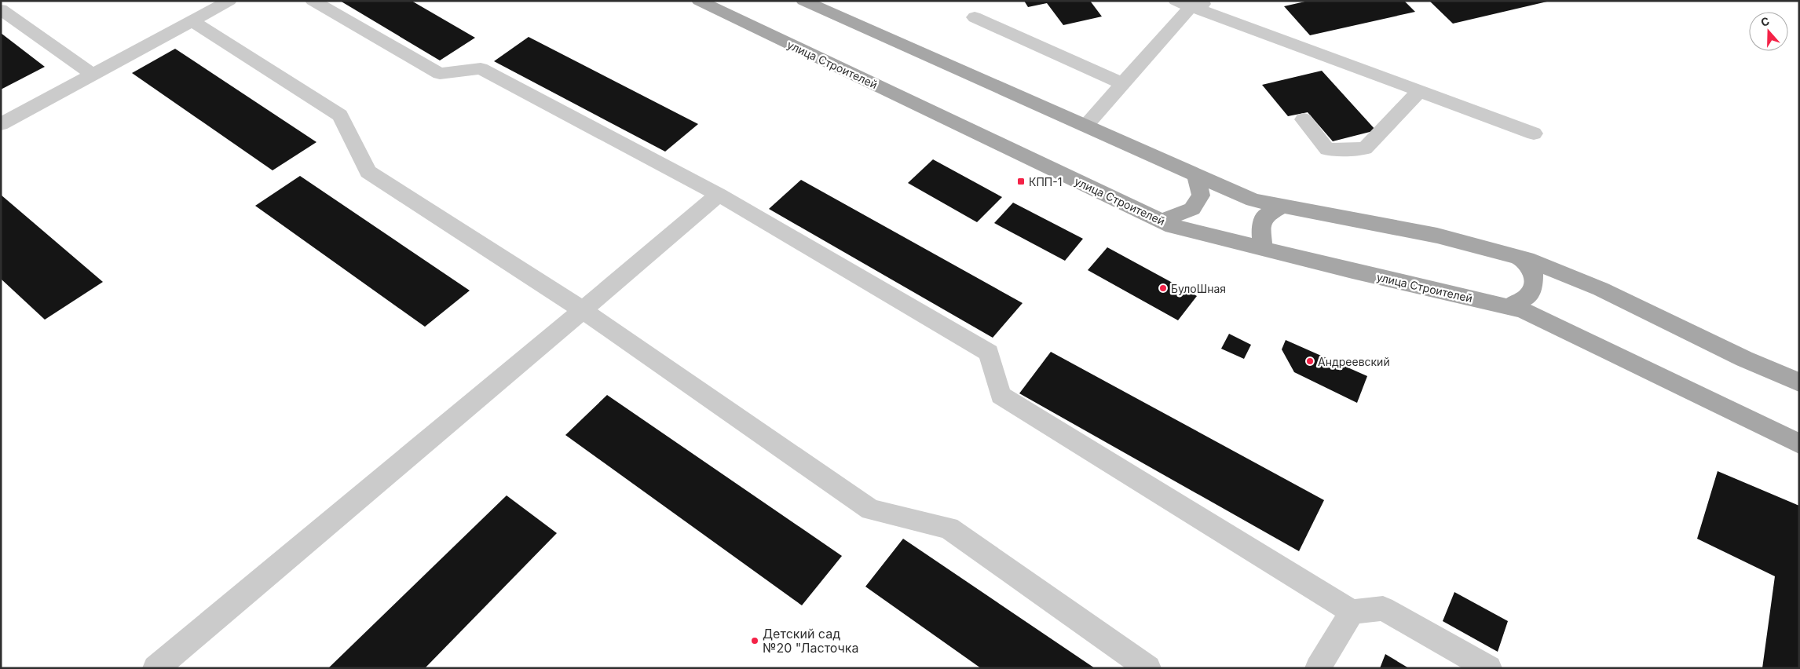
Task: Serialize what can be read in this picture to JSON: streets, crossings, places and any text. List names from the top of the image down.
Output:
{
  "streets": {
    "main road": ["улица Строителей"]
  },
  "places": {
    "transit": ["КПП-1"],
    "other": ["БулоШная", "Андреевский", "Детский сад №20 \"Ласточка"]
  },
  "north": "top"
}
